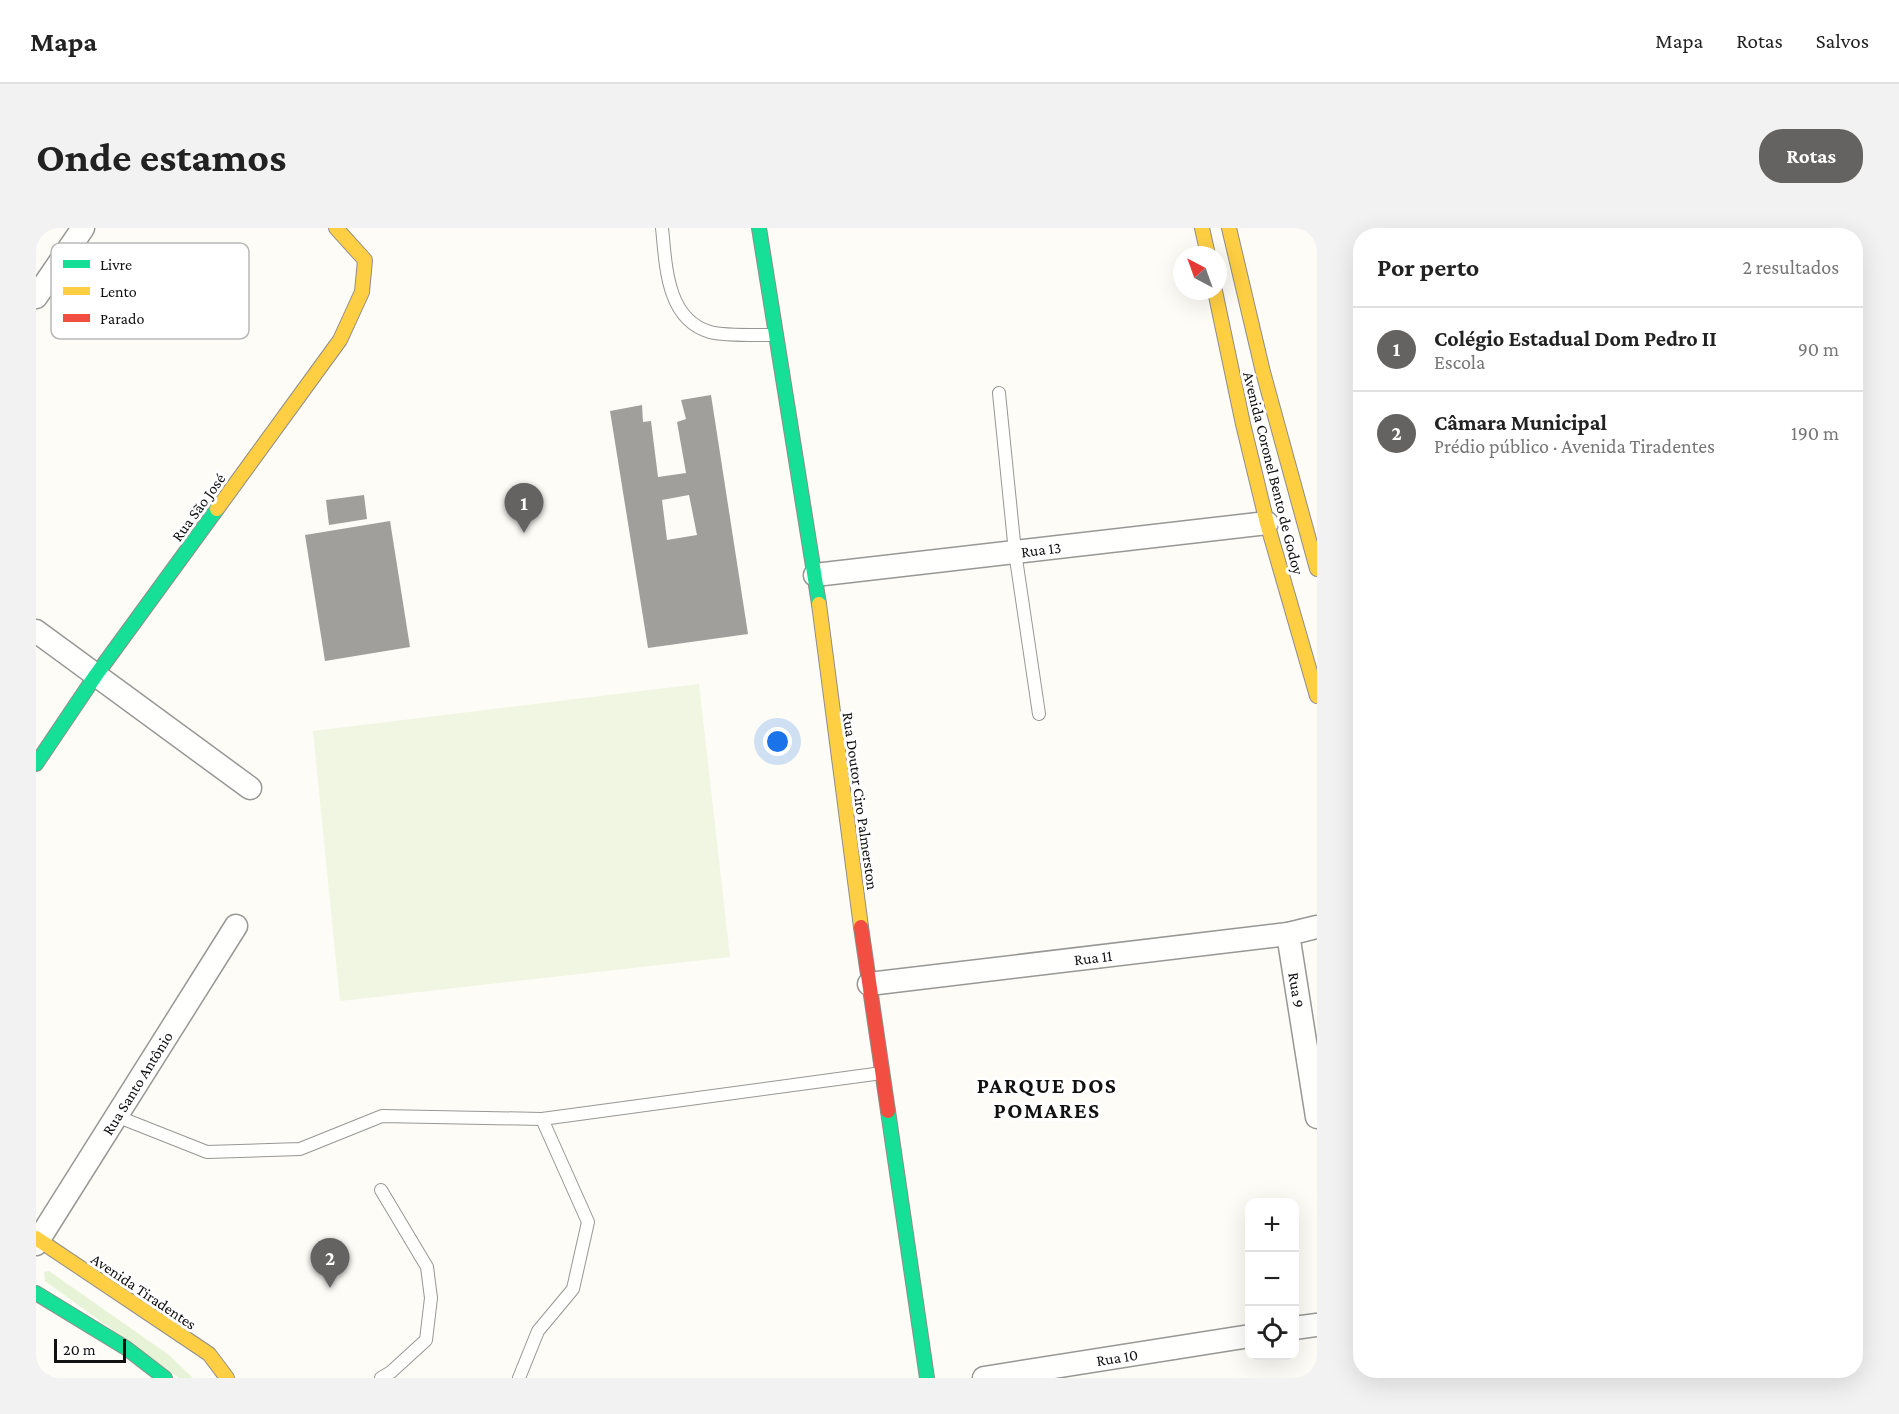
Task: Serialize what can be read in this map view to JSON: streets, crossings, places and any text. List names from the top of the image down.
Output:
{
  "streets": {
    "street": [
      "Avenida Coronel Bento de Godoy",
      "Rua São José",
      "Rua 13",
      "Rua Doutor Ciro Palmerston",
      "Rua 11",
      "Rua 9",
      "Rua Santo Antônio",
      "Avenida Tiradentes",
      "Rua 10"
    ]
  },
  "crossings": [
    ["Avenida Coronel Bento de Godoy", "Rua 13"],
    ["Rua 13", "Rua Doutor Ciro Palmerston"],
    ["Rua Doutor Ciro Palmerston", "Rua 11"],
    ["Rua 11", "Rua 9"],
    ["Rua Santo Antônio", "Avenida Tiradentes"]
  ],
  "districts": ["PARQUE DOS POMARES"],
  "legend": ["Livre", "Lento", "Parado"],
  "scale_bar": "20 m",
  "north": "top left",
  "page": {
    "header": "Mapa",
    "nav": ["Mapa", "Rotas", "Salvos"],
    "buttons": "Rotas",
    "title": "Onde estamos",
    "heading": ["Por perto", "2 resultados"],
    "list": [
      {
        "mark": "1",
        "name": "Colégio Estadual Dom Pedro II",
        "note": "Escola",
        "value": "90 m"
      },
      {
        "mark": "2",
        "name": "Câmara Municipal",
        "note": "Prédio público · Avenida Tiradentes",
        "value": "190 m"
      }
    ],
    "pins": ["1", "2"],
    "map_buttons": ["+", "−"],
    "scale": "20 m"
  }
}
